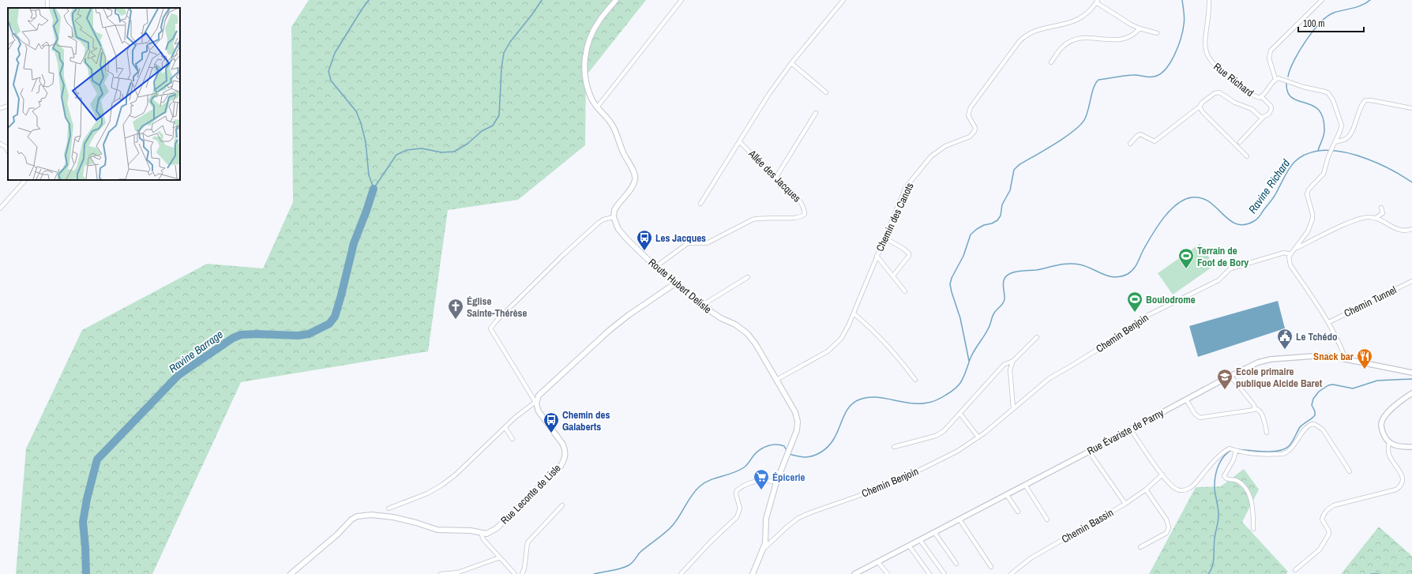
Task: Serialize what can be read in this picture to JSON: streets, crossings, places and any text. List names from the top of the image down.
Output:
{
  "streets": {
    "main road": ["Route Hubert Delisle", "Rue Leconte de Lisle"],
    "street": [
      "Rue Richard",
      "Allée des Jacques",
      "Chemin des Canots",
      "Chemin Tunnel",
      "Chemin Benjoin",
      "Rue Évariste de Parny",
      "Chemin Bassin"
    ]
  },
  "crossings": [
    ["Allée des Jacques", "Route Hubert Delisle"],
    ["Chemin des Canots", "Route Hubert Delisle"]
  ],
  "water": ["Ravine Richard", "Ravine Barrage"],
  "places": {
    "bus stop": ["Les Jacques", "Chemin des Galaberts"],
    "sports": ["Terrain de Foot de Bory", "Boulodrome"],
    "church": ["Église Sainte-Thérèse"],
    "public building": ["Le Tchédo"],
    "restaurant": ["Snack bar"],
    "school or university": ["Ecole primaire publique Alcide Baret"],
    "supermarket": ["Épicerie"]
  },
  "scale_bar": "100 m"
}
